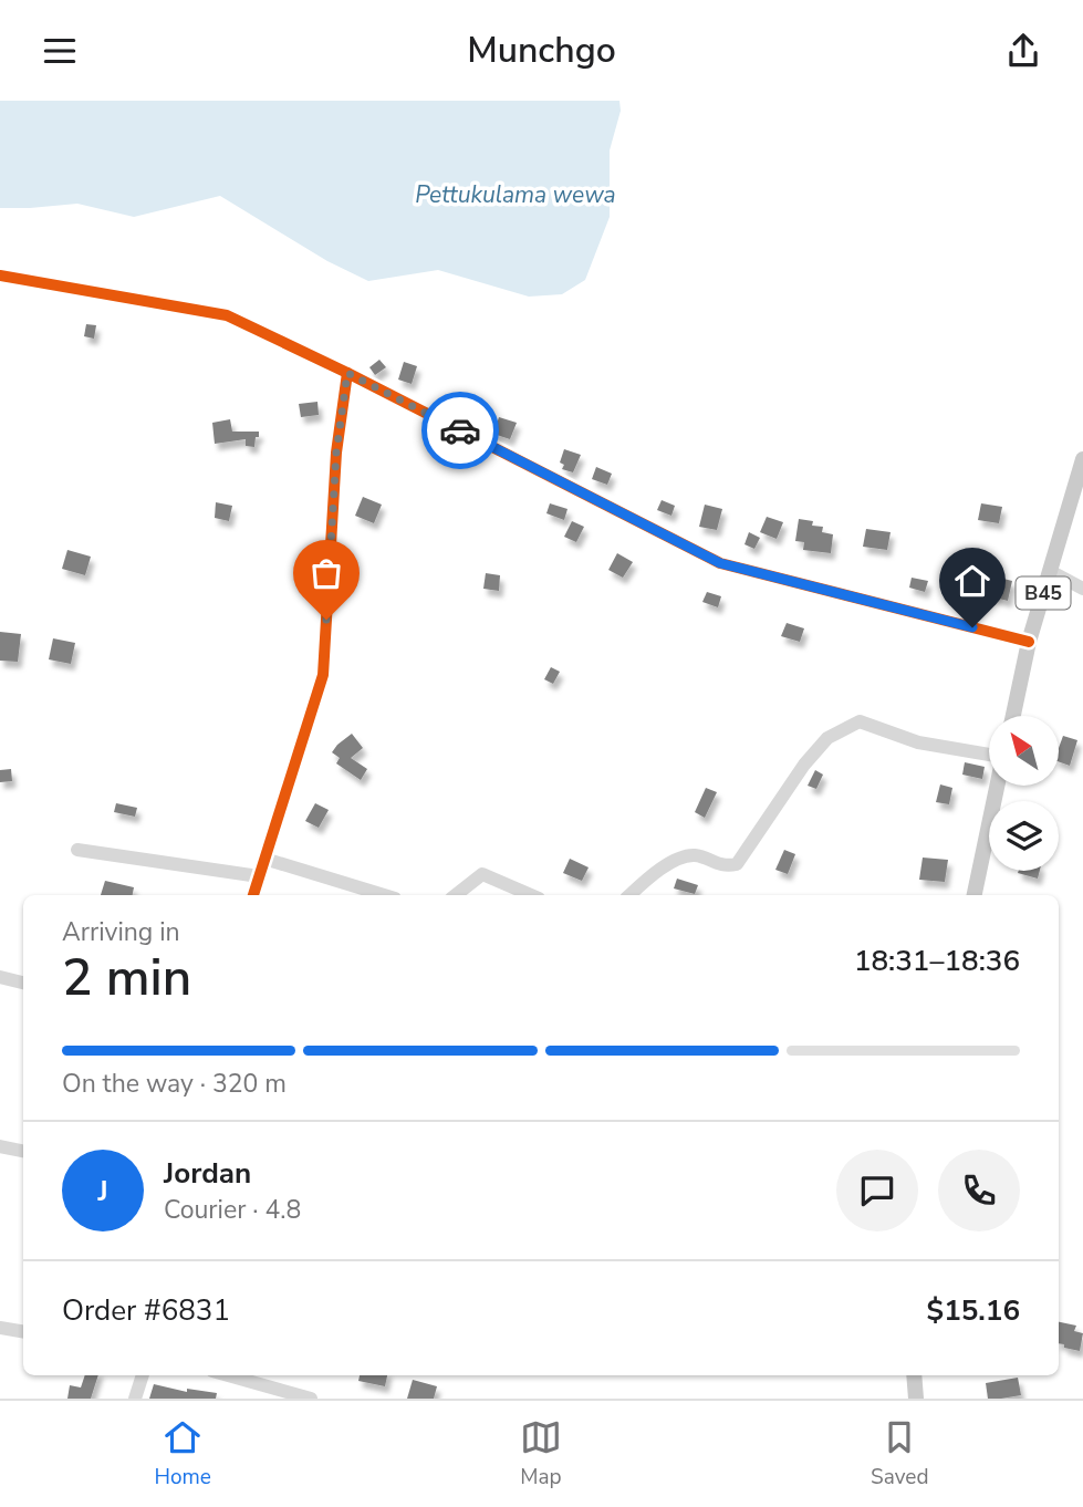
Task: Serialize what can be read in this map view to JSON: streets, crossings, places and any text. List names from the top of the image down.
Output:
{
  "streets": {
    "main road": ["B45"]
  },
  "water": ["Pettukulama wewa"],
  "north": "top left",
  "page": {
    "header": "Munchgo",
    "heading": ["2 min", "Arriving in", "18:31–18:36"],
    "panel": [
      "Jordan",
      "Courier · 4.8",
      "Order #6831",
      "$15.16"
    ],
    "bar": "On the way · 320 m",
    "round": "J",
    "tabs": ["Home", "Map", "Saved"]
  }
}
